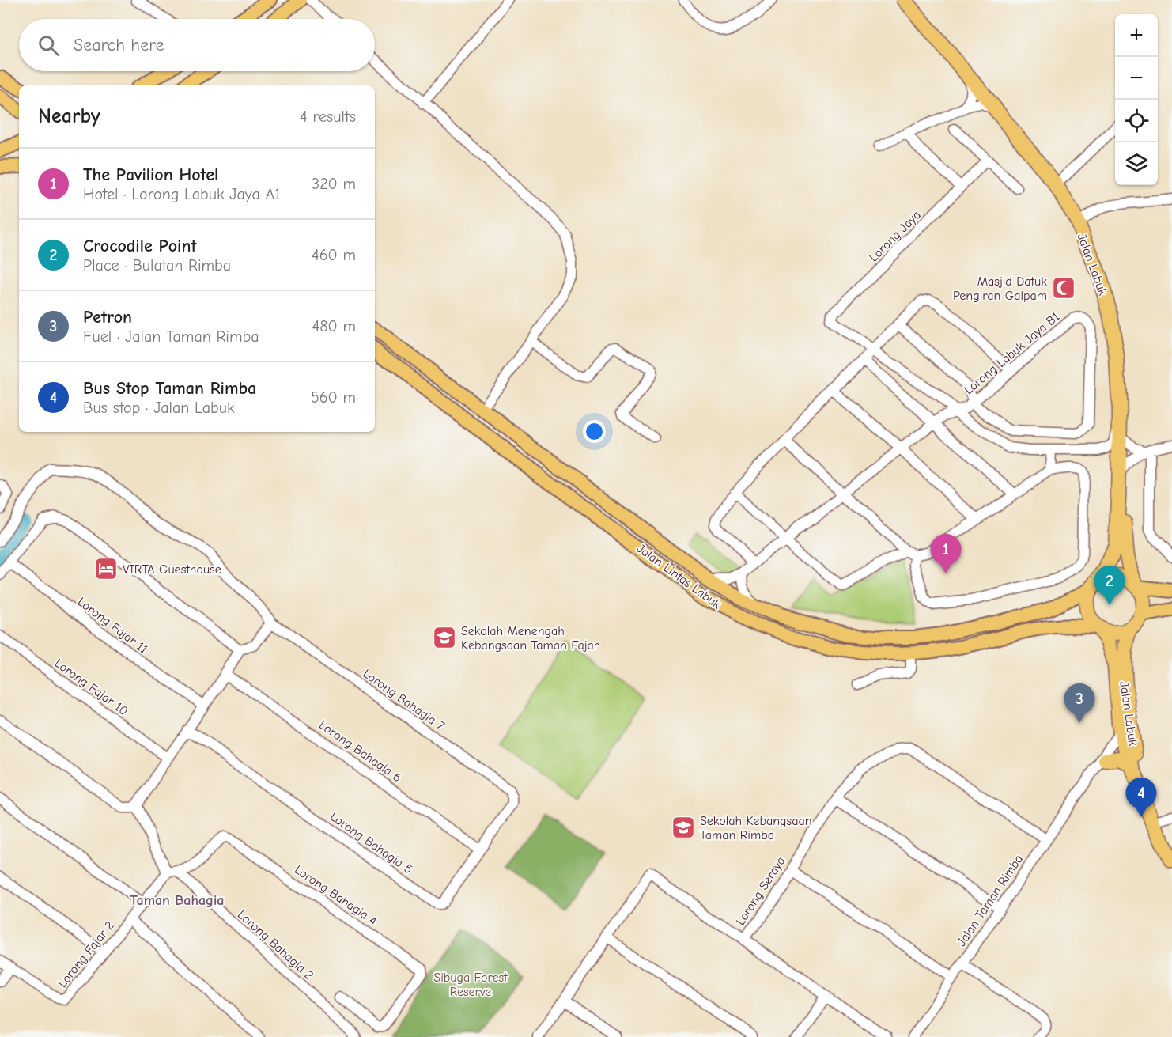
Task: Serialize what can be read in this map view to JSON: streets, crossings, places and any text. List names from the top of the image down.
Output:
{
  "streets": {
    "highway": ["Jalan Labuk"],
    "main road": ["Jalan Lintas Labuk"],
    "street": [
      "Lorong Jaya",
      "Lorong Labuk Jaya B1",
      "Lorong Fajar 11",
      "Lorong Fajar 10",
      "Lorong Bahagia 7",
      "Lorong Bahagia 6",
      "Lorong Bahagia 5",
      "Lorong Seraya",
      "Lorong Bahagia 4",
      "Jalan Taman Rimba",
      "Lorong Bahagia 2",
      "Lorong Fajar 2"
    ]
  },
  "crossings": [
    ["Jalan Labuk", "Jalan Lintas Labuk"],
    ["Lorong Labuk Jaya B1", "Jalan Lintas Labuk"],
    ["Lorong Bahagia 7", "Lorong Bahagia 5"],
    ["Lorong Bahagia 6", "Lorong Bahagia 5"],
    ["Lorong Seraya", "Jalan Taman Rimba"],
    ["Lorong Bahagia 4", "Lorong Bahagia 2"]
  ],
  "districts": ["Taman Bahagia"],
  "parks": ["Sibuga Forest Reserve"],
  "places": {
    "mosque": ["Masjid Datuk Pengiran Galpam"],
    "hotel": ["VIRTA Guesthouse"],
    "school or university": ["Sekolah Menengah Kebangsaan Taman Fajar", "Sekolah Kebangsaan Taman Rimba"]
  },
  "page": {
    "map_buttons": ["+", "−"],
    "search": "Search here",
    "heading": ["Nearby", "4 results"],
    "list": [
      {
        "mark": "1",
        "name": "The Pavilion Hotel",
        "note": "Hotel · Lorong Labuk Jaya A1",
        "value": "320 m"
      },
      {
        "mark": "2",
        "name": "Crocodile Point",
        "note": "Place · Bulatan Rimba",
        "value": "460 m"
      },
      {
        "mark": "3",
        "name": "Petron",
        "note": "Fuel · Jalan Taman Rimba",
        "value": "480 m"
      },
      {
        "mark": "4",
        "name": "Bus Stop Taman Rimba",
        "note": "Bus stop · Jalan Labuk",
        "value": "560 m"
      }
    ],
    "pins": [
      "1",
      "2",
      "3",
      "4"
    ]
  }
}
